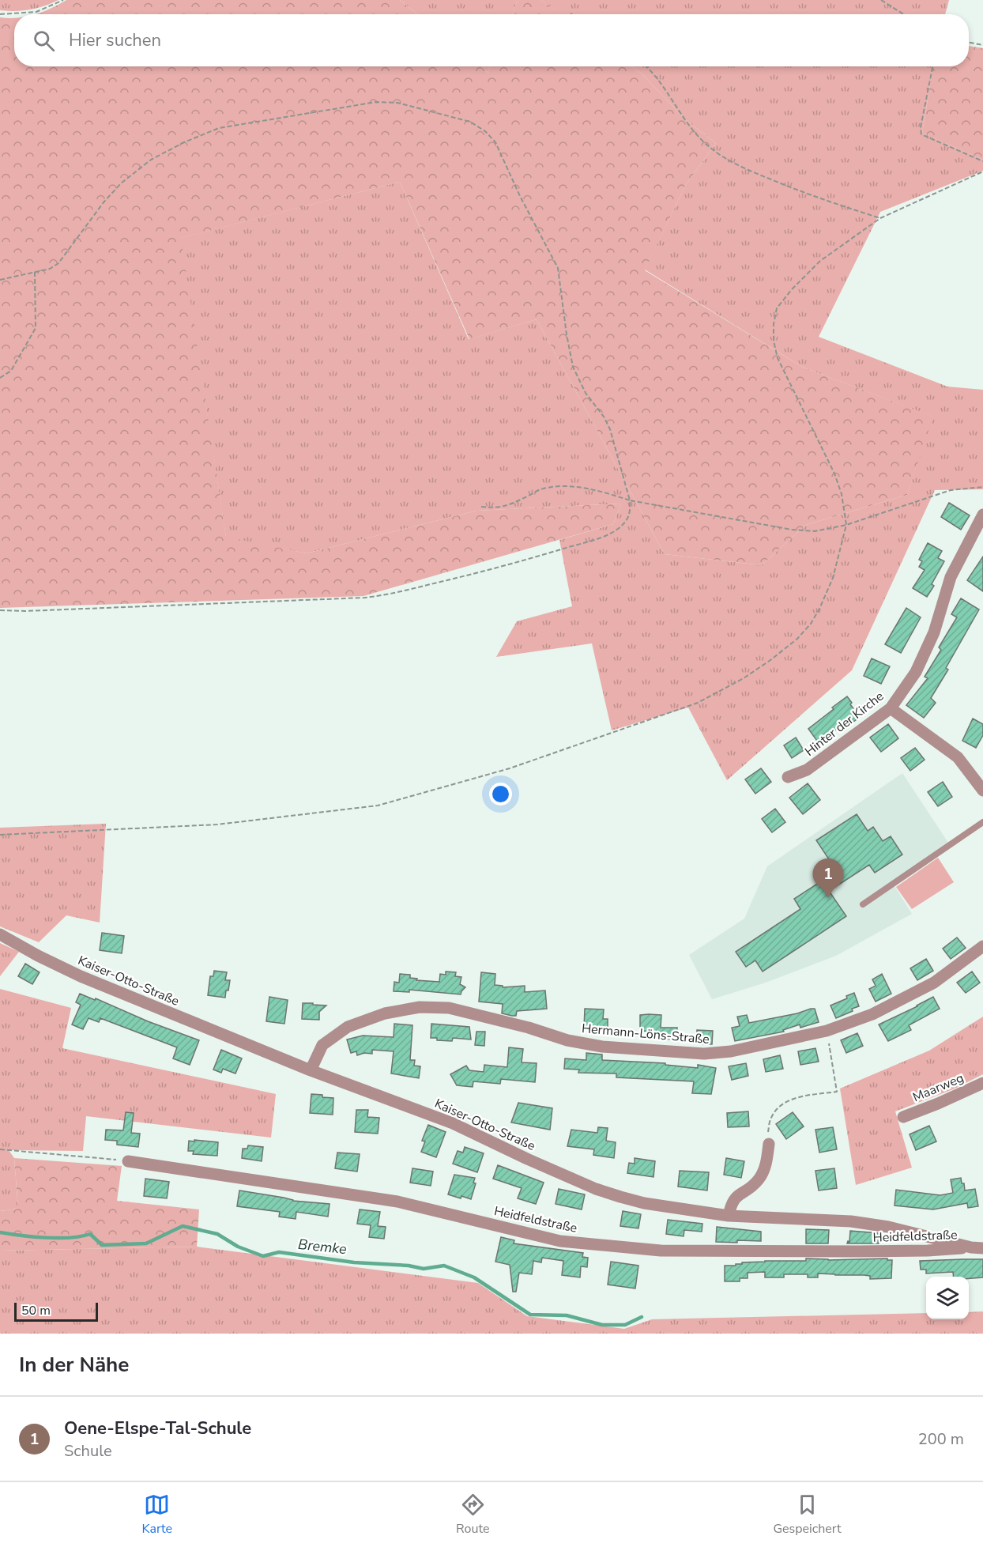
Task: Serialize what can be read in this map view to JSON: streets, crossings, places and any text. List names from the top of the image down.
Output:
{
  "streets": {
    "street": [
      "Hinter der Kirche",
      "Kaiser-Otto-Straße",
      "Hermann-Löns-Straße",
      "Maarweg",
      "Heidfeldstraße"
    ]
  },
  "crossings": [
    ["Kaiser-Otto-Straße", "Hermann-Löns-Straße"],
    ["Kaiser-Otto-Straße", "Heidfeldstraße"]
  ],
  "water": ["Bremke"],
  "scale_bar": "50 m",
  "page": {
    "search": "Hier suchen",
    "pins": "1",
    "scale": "50 m",
    "heading": "In der Nähe",
    "list": [
      {
        "mark": "1",
        "name": "Oene-Elspe-Tal-Schule",
        "note": "Schule",
        "value": "200 m"
      }
    ],
    "nav": ["Karte", "Route", "Gespeichert"]
  }
}
